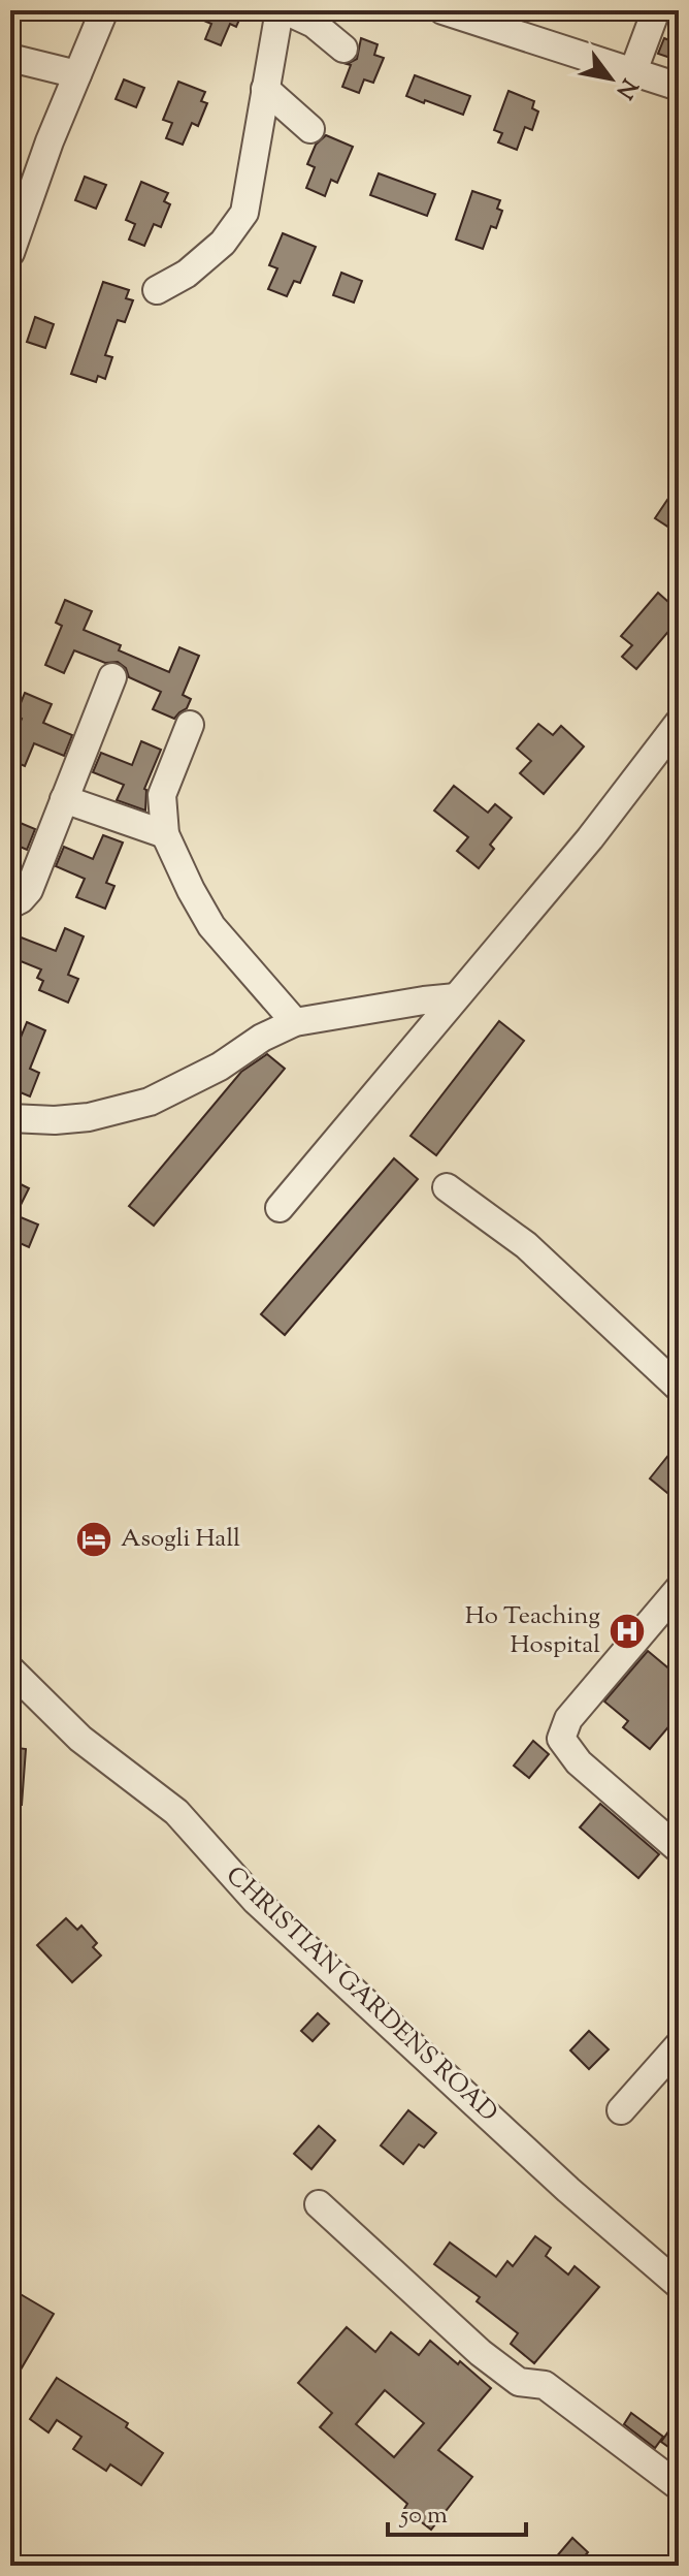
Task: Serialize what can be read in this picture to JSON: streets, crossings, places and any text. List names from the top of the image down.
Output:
{
  "streets": {
    "street": ["CHRISTIAN GARDENS ROAD"]
  },
  "places": {
    "hotel": ["Asogli Hall"],
    "hospital": ["Ho Teaching Hospital"]
  },
  "scale_bar": "50 m",
  "north": "bottom right"
}
